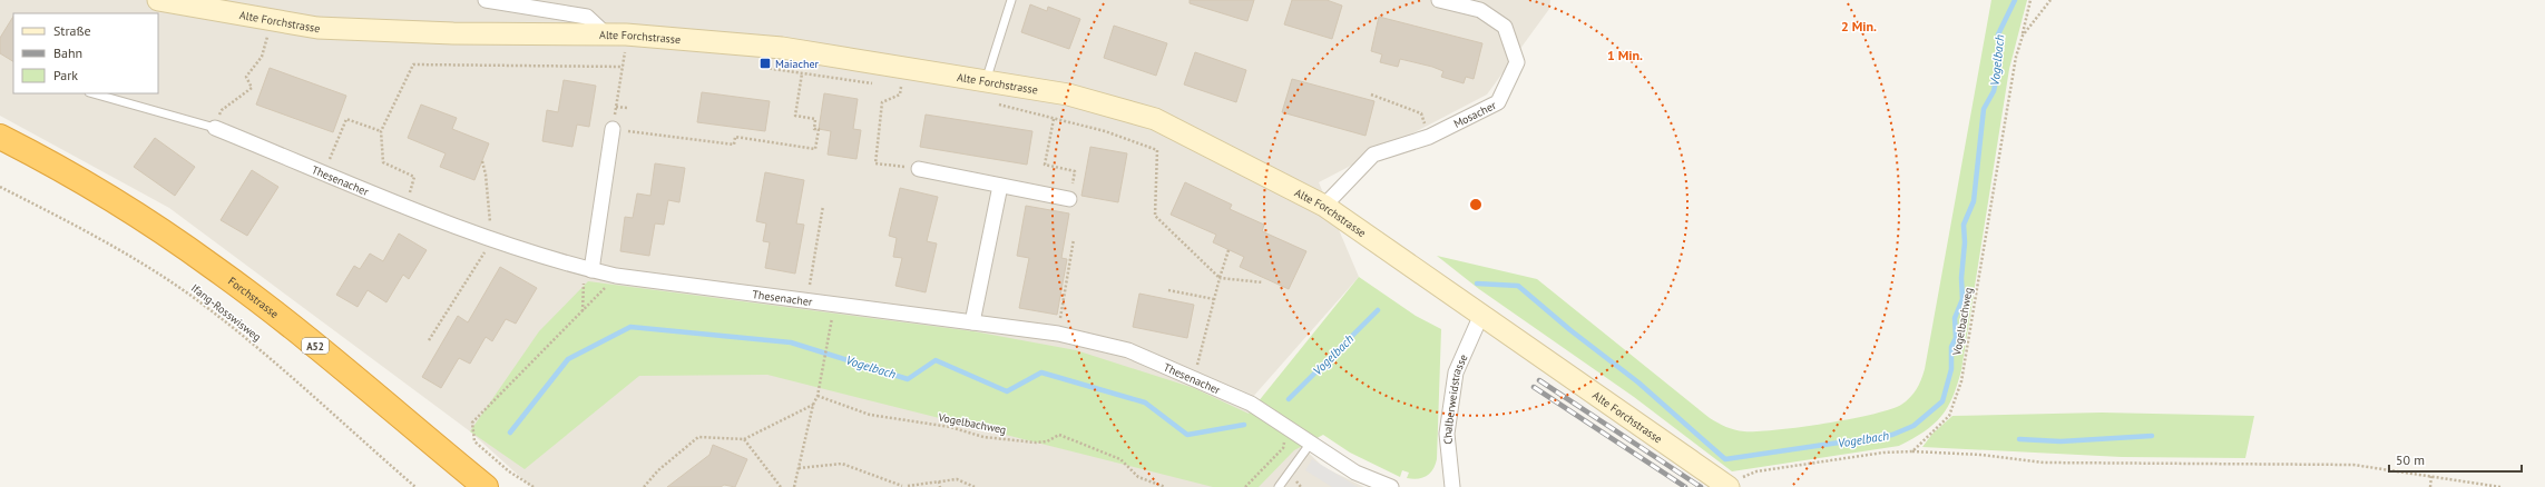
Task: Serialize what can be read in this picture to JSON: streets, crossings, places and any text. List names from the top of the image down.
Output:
{
  "streets": {
    "highway": ["Forchstrasse", "A52"],
    "street": [
      "Alte Forchstrasse",
      "Mosacher",
      "Thesenacher",
      "Chalberweidstrasse"
    ],
    "path": ["Ifang-Rosswisweg", "Vogelbachweg"]
  },
  "crossings": [
    ["Alte Forchstrasse", "Mosacher"],
    ["Alte Forchstrasse", "Chalberweidstrasse"]
  ],
  "water": ["Vogelbach"],
  "places": {
    "transit": ["Maiacher"]
  },
  "legend": ["Straße", "Bahn", "Park"],
  "scale_bar": "50 m",
  "rings": ["2 Min.", "1 Min."]
}
